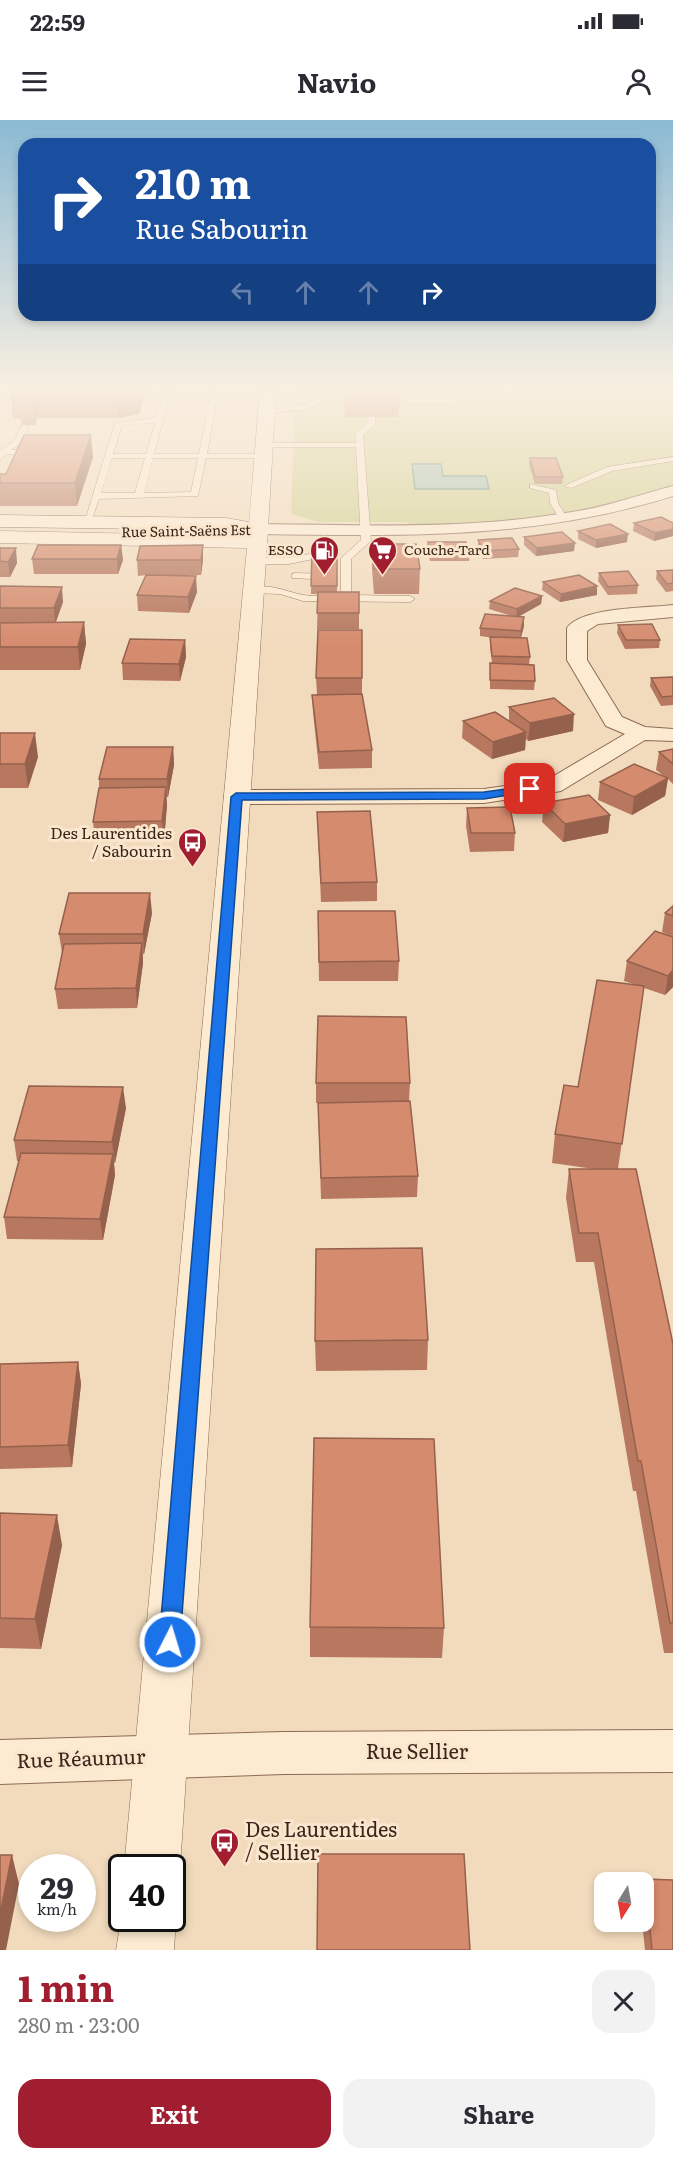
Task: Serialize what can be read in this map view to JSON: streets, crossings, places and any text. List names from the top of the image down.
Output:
{
  "streets": {
    "street": ["Rue Saint-Saëns Est", "Rue Sellier", "Rue Réaumur"]
  },
  "crossings": [
    ["Rue Sellier", "Rue Réaumur"]
  ],
  "places": {
    "fuel station": ["ESSO"],
    "supermarket": ["Couche-Tard"],
    "bus stop": ["Des Laurentides / Sabourin", "Des Laurentides / Sellier"]
  },
  "north": "bottom",
  "page": {
    "status": "22:59",
    "header": "Navio",
    "turn": ["210 m", "Rue Sabourin"],
    "speed": "29 km/h",
    "limit": "40",
    "heading": ["1 min", "280 m · 23:00"],
    "buttons": ["Exit", "Share"]
  }
}
